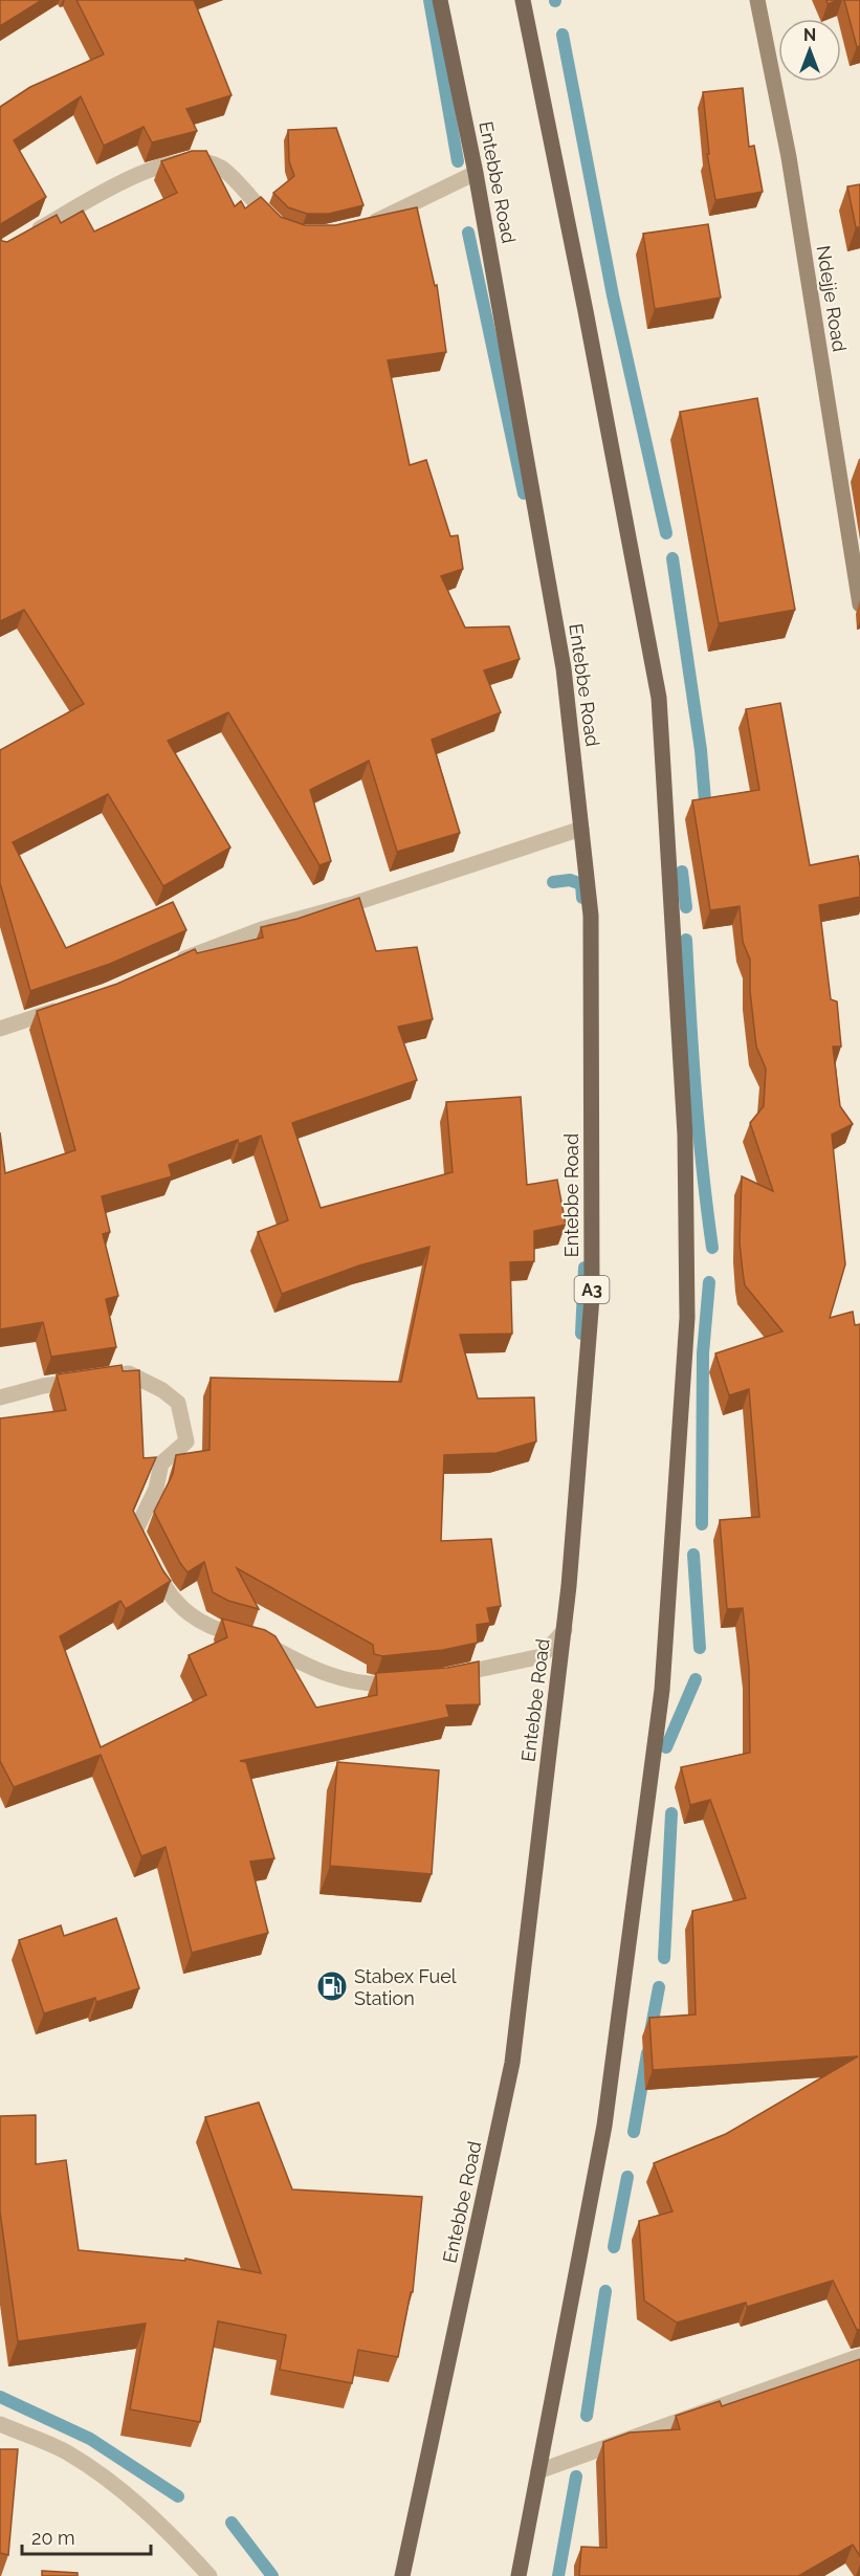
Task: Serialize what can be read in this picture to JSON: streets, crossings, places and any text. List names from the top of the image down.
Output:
{
  "streets": {
    "main road": ["Entebbe Road", "A3"],
    "street": ["Ndejje Road"]
  },
  "places": {
    "fuel station": ["Stabex Fuel Station"]
  },
  "scale_bar": "20 m",
  "north": "top"
}
